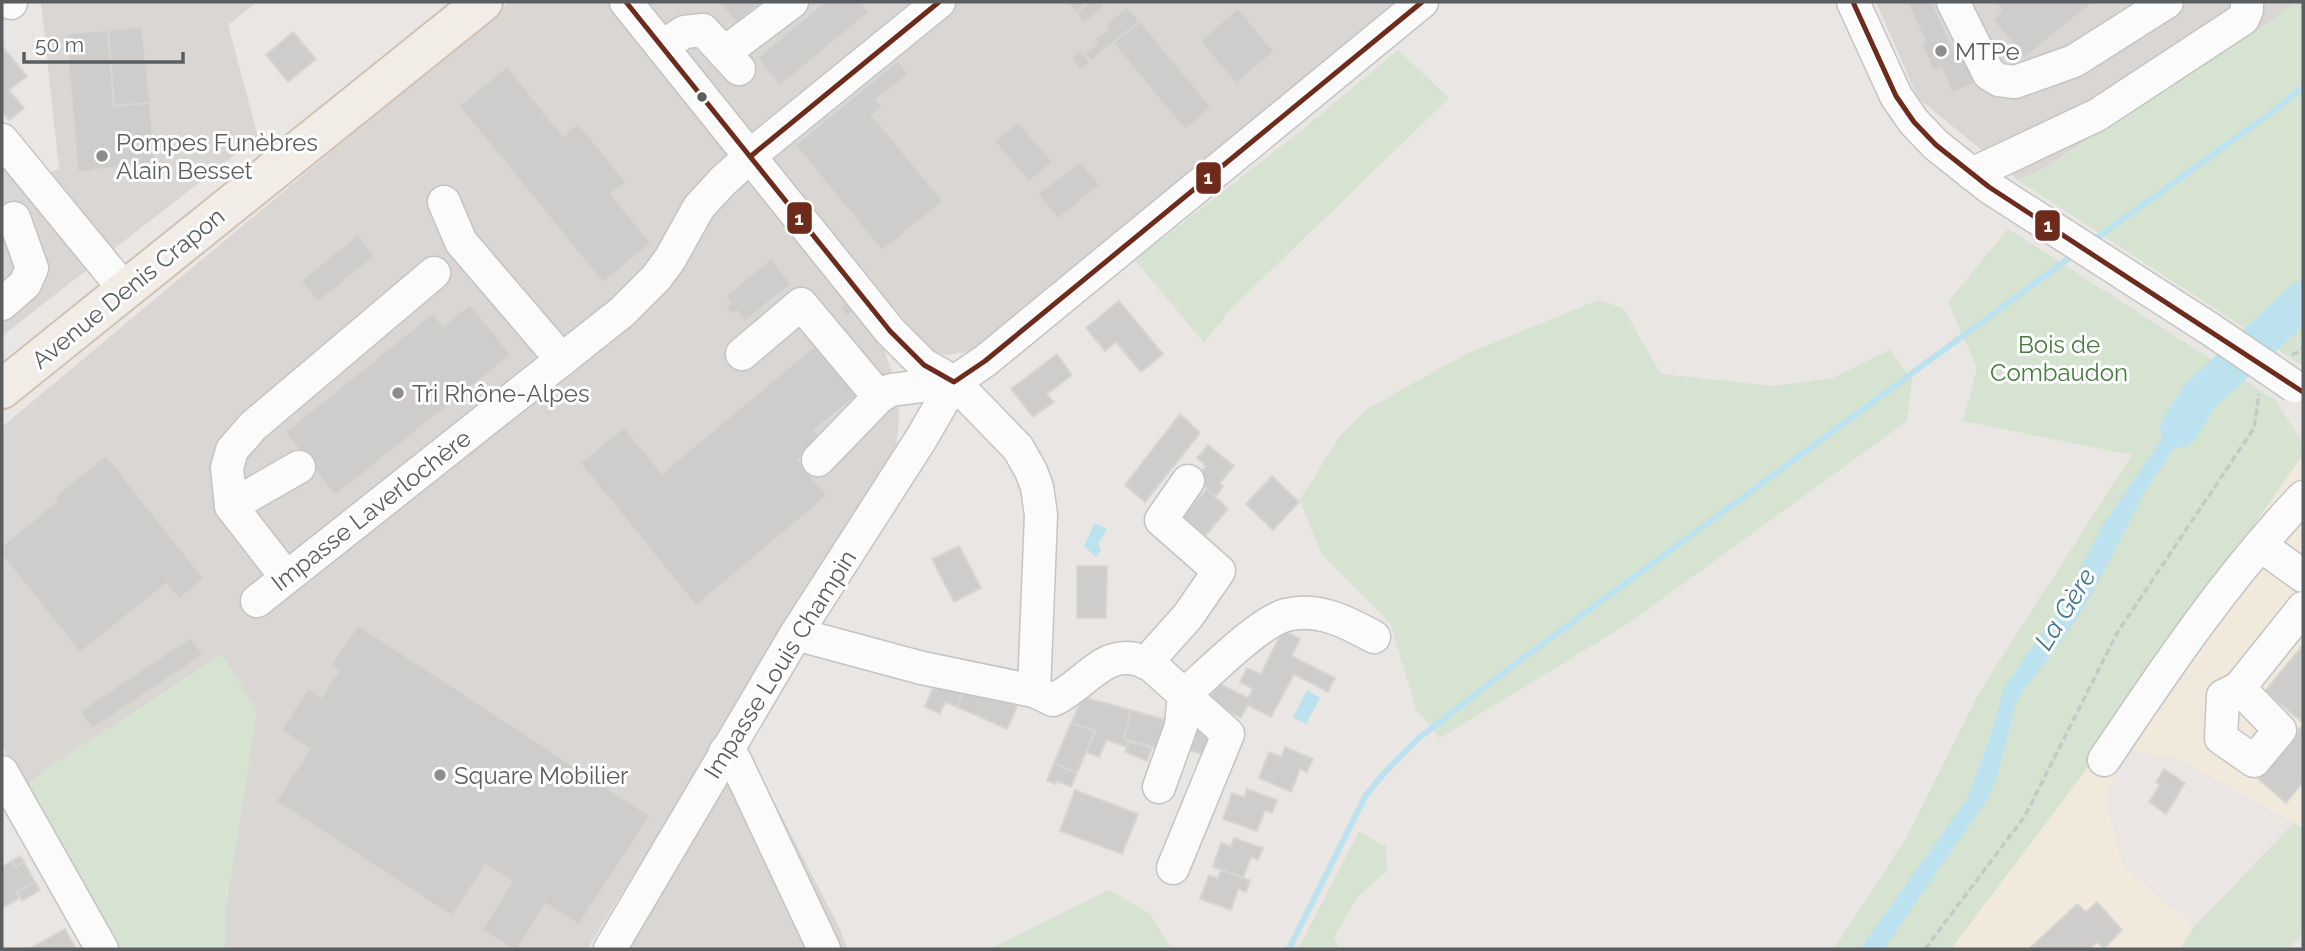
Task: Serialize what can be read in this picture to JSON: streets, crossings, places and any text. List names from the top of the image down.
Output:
{
  "streets": {
    "main road": ["Avenue Denis Crapon"],
    "street": ["Impasse Laverlochère", "Impasse Louis Champin"]
  },
  "water": ["La Gère"],
  "parks": ["Bois de Combaudon"],
  "places": [
    "MTPe",
    "Pompes Funèbres Alain Besset",
    "Tri Rhône-Alpes",
    "Square Mobilier"
  ],
  "lines": ["transit line 1"],
  "scale_bar": "50 m"
}
